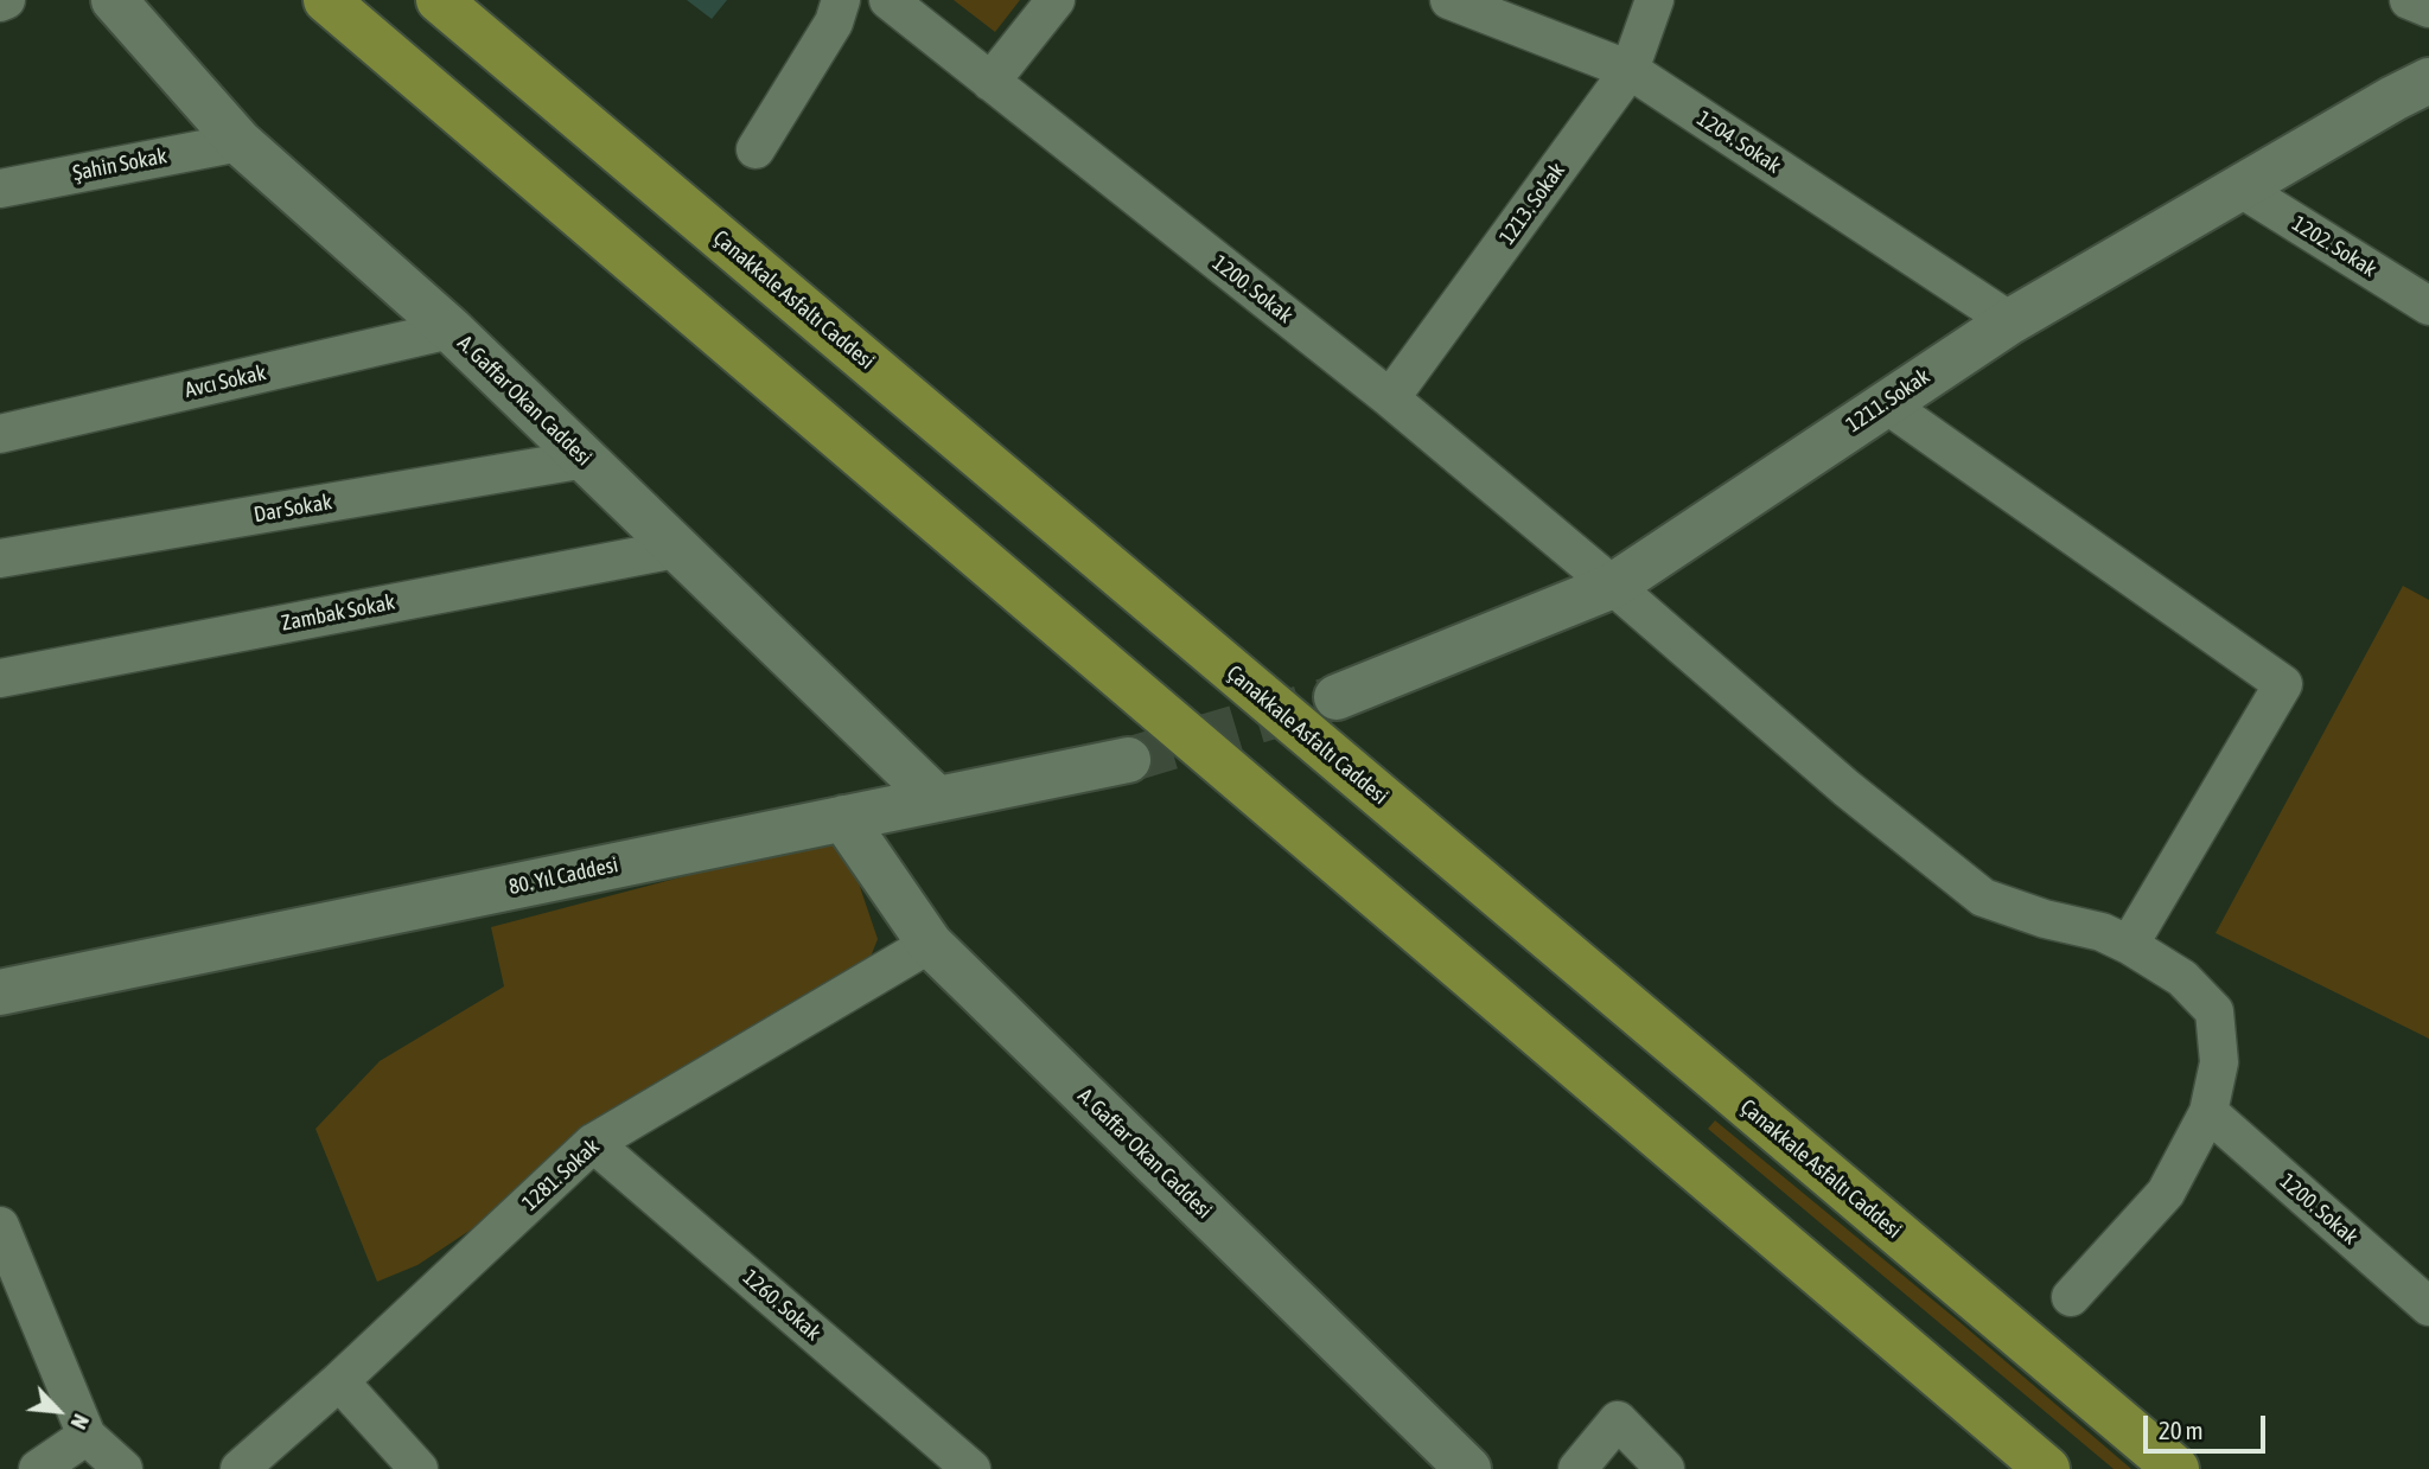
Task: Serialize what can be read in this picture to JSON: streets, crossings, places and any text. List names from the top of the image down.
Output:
{
  "streets": {
    "highway": ["Çanakkale Asfaltı Caddesi"],
    "street": [
      "1204. Sokak",
      "Şahin Sokak",
      "1213. Sokak",
      "1202. Sokak",
      "1200. Sokak",
      "Avcı Sokak",
      "A. Gaffar Okan Caddesi",
      "1211. Sokak",
      "Dar Sokak",
      "Zambak Sokak",
      "80. Yıl Caddesi",
      "1281. Sokak",
      "1260. Sokak"
    ]
  },
  "crossings": [
    ["1204. Sokak", "1213. Sokak"],
    ["1204. Sokak", "1211. Sokak"],
    ["Şahin Sokak", "A. Gaffar Okan Caddesi"],
    ["1213. Sokak", "1200. Sokak"],
    ["1202. Sokak", "1211. Sokak"],
    ["1200. Sokak", "1211. Sokak"],
    ["Avcı Sokak", "A. Gaffar Okan Caddesi"],
    ["A. Gaffar Okan Caddesi", "Dar Sokak"],
    ["A. Gaffar Okan Caddesi", "Zambak Sokak"],
    ["A. Gaffar Okan Caddesi", "80. Yıl Caddesi"],
    ["A. Gaffar Okan Caddesi", "1281. Sokak"],
    ["1281. Sokak", "1260. Sokak"]
  ],
  "scale_bar": "20 m",
  "north": "bottom right"
}
